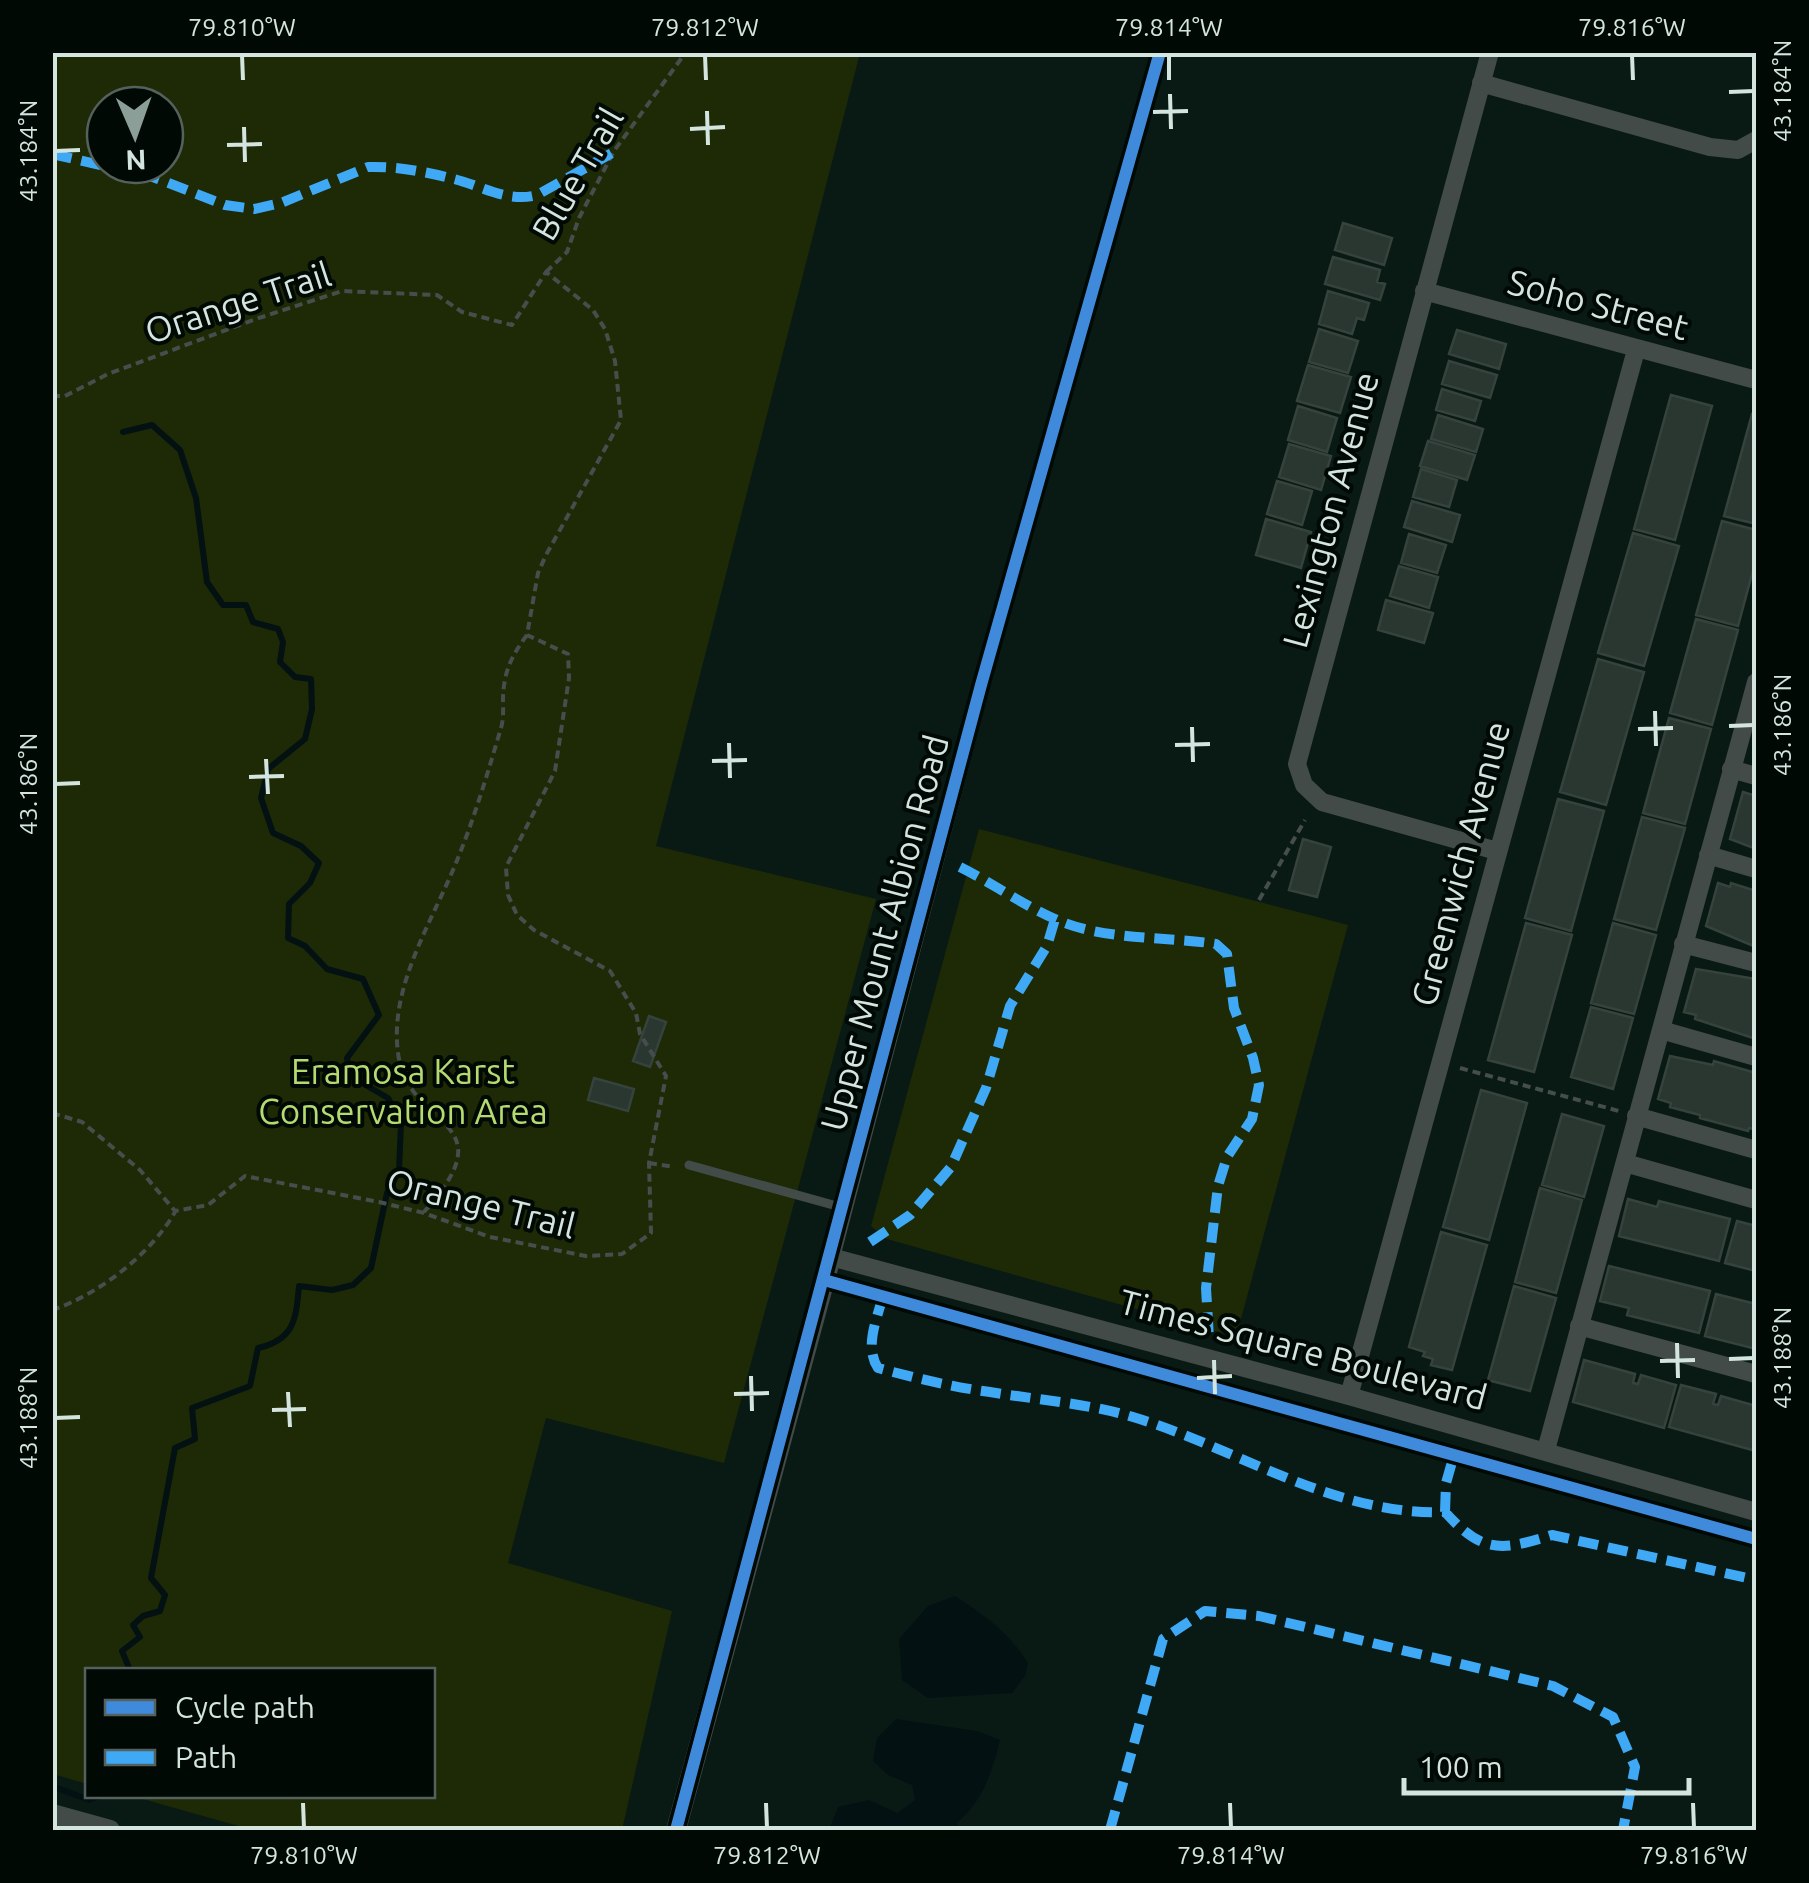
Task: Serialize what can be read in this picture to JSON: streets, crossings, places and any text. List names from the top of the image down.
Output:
{
  "streets": {
    "street": [
      "Soho Street",
      "Lexington Avenue",
      "Greenwich Avenue",
      "Upper Mount Albion Road",
      "Times Square Boulevard"
    ],
    "path": ["Blue Trail", "Orange Trail"]
  },
  "crossings": [
    ["Blue Trail", "Orange Trail"],
    ["Soho Street", "Lexington Avenue"],
    ["Soho Street", "Greenwich Avenue"],
    ["Lexington Avenue", "Greenwich Avenue"],
    ["Greenwich Avenue", "Times Square Boulevard"],
    ["Upper Mount Albion Road", "Times Square Boulevard"]
  ],
  "parks": ["Eramosa Karst Conservation Area"],
  "legend": ["Cycle path", "Path"],
  "scale_bar": "100 m",
  "north": "bottom",
  "coordinates": [
    "79.810°W",
    "79.812°W",
    "79.814°W",
    "79.816°W",
    "43.184°N",
    "43.186°N",
    "43.188°N"
  ]
}
